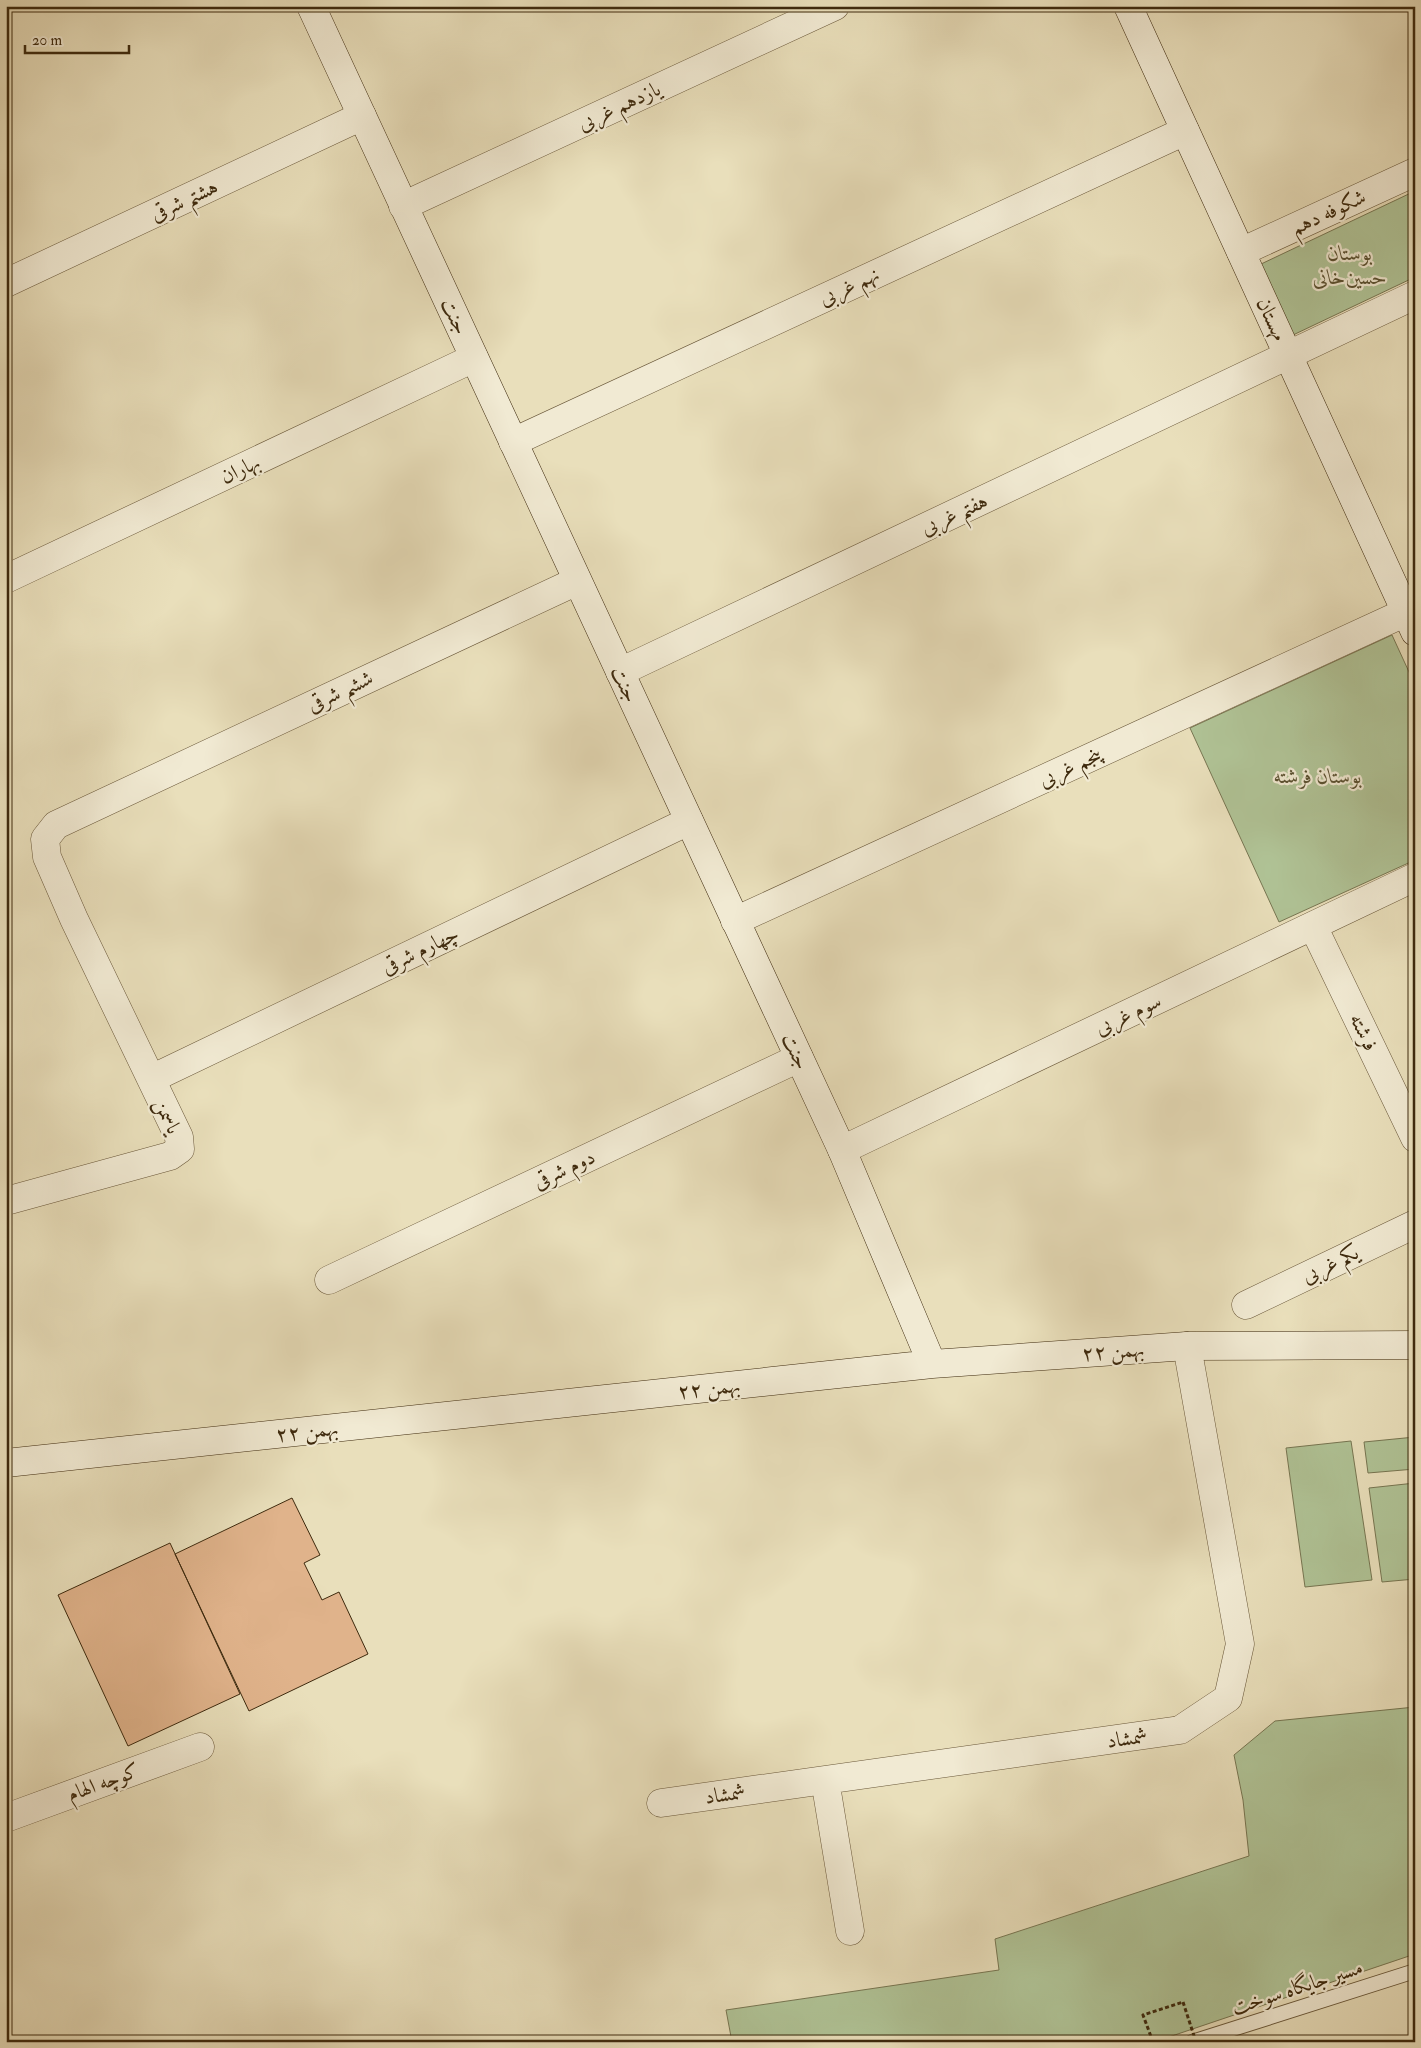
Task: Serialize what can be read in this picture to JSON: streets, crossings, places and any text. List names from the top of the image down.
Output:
{
  "streets": {
    "street": [
      "یازدهم غربی",
      "هشتم شرقی",
      "شکوفه دهم",
      "نهم غربی",
      "جنت",
      "مهستان",
      "بهاران",
      "هفتم غربی",
      "ششم شرقی",
      "پنجم غربی",
      "چهارم شرقی",
      "سوم غربی",
      "فرشته",
      "یاسمن",
      "دوم شرقی",
      "یکم غربی",
      "۲۲ بهمن",
      "شمشاد",
      "کوچه الهام"
    ],
    "lane": ["مسیر جایگاه سوخت"]
  },
  "crossings": [
    ["یازدهم غربی", "جنت"],
    ["هشتم شرقی", "جنت"],
    ["شکوفه دهم", "مهستان"],
    ["نهم غربی", "جنت"],
    ["نهم غربی", "مهستان"],
    ["جنت", "بهاران"],
    ["جنت", "هفتم غربی"],
    ["جنت", "ششم شرقی"],
    ["جنت", "پنجم غربی"],
    ["جنت", "چهارم شرقی"],
    ["جنت", "سوم غربی"],
    ["جنت", "دوم شرقی"],
    ["جنت", "۲۲ بهمن"],
    ["مهستان", "هفتم غربی"],
    ["مهستان", "پنجم غربی"],
    ["ششم شرقی", "یاسمن"],
    ["چهارم شرقی", "یاسمن"],
    ["سوم غربی", "فرشته"],
    ["۲۲ بهمن", "شمشاد"]
  ],
  "parks": ["بوستان حسین‌خانی", "بوستان فرشته"],
  "scale_bar": "20 m"
}
